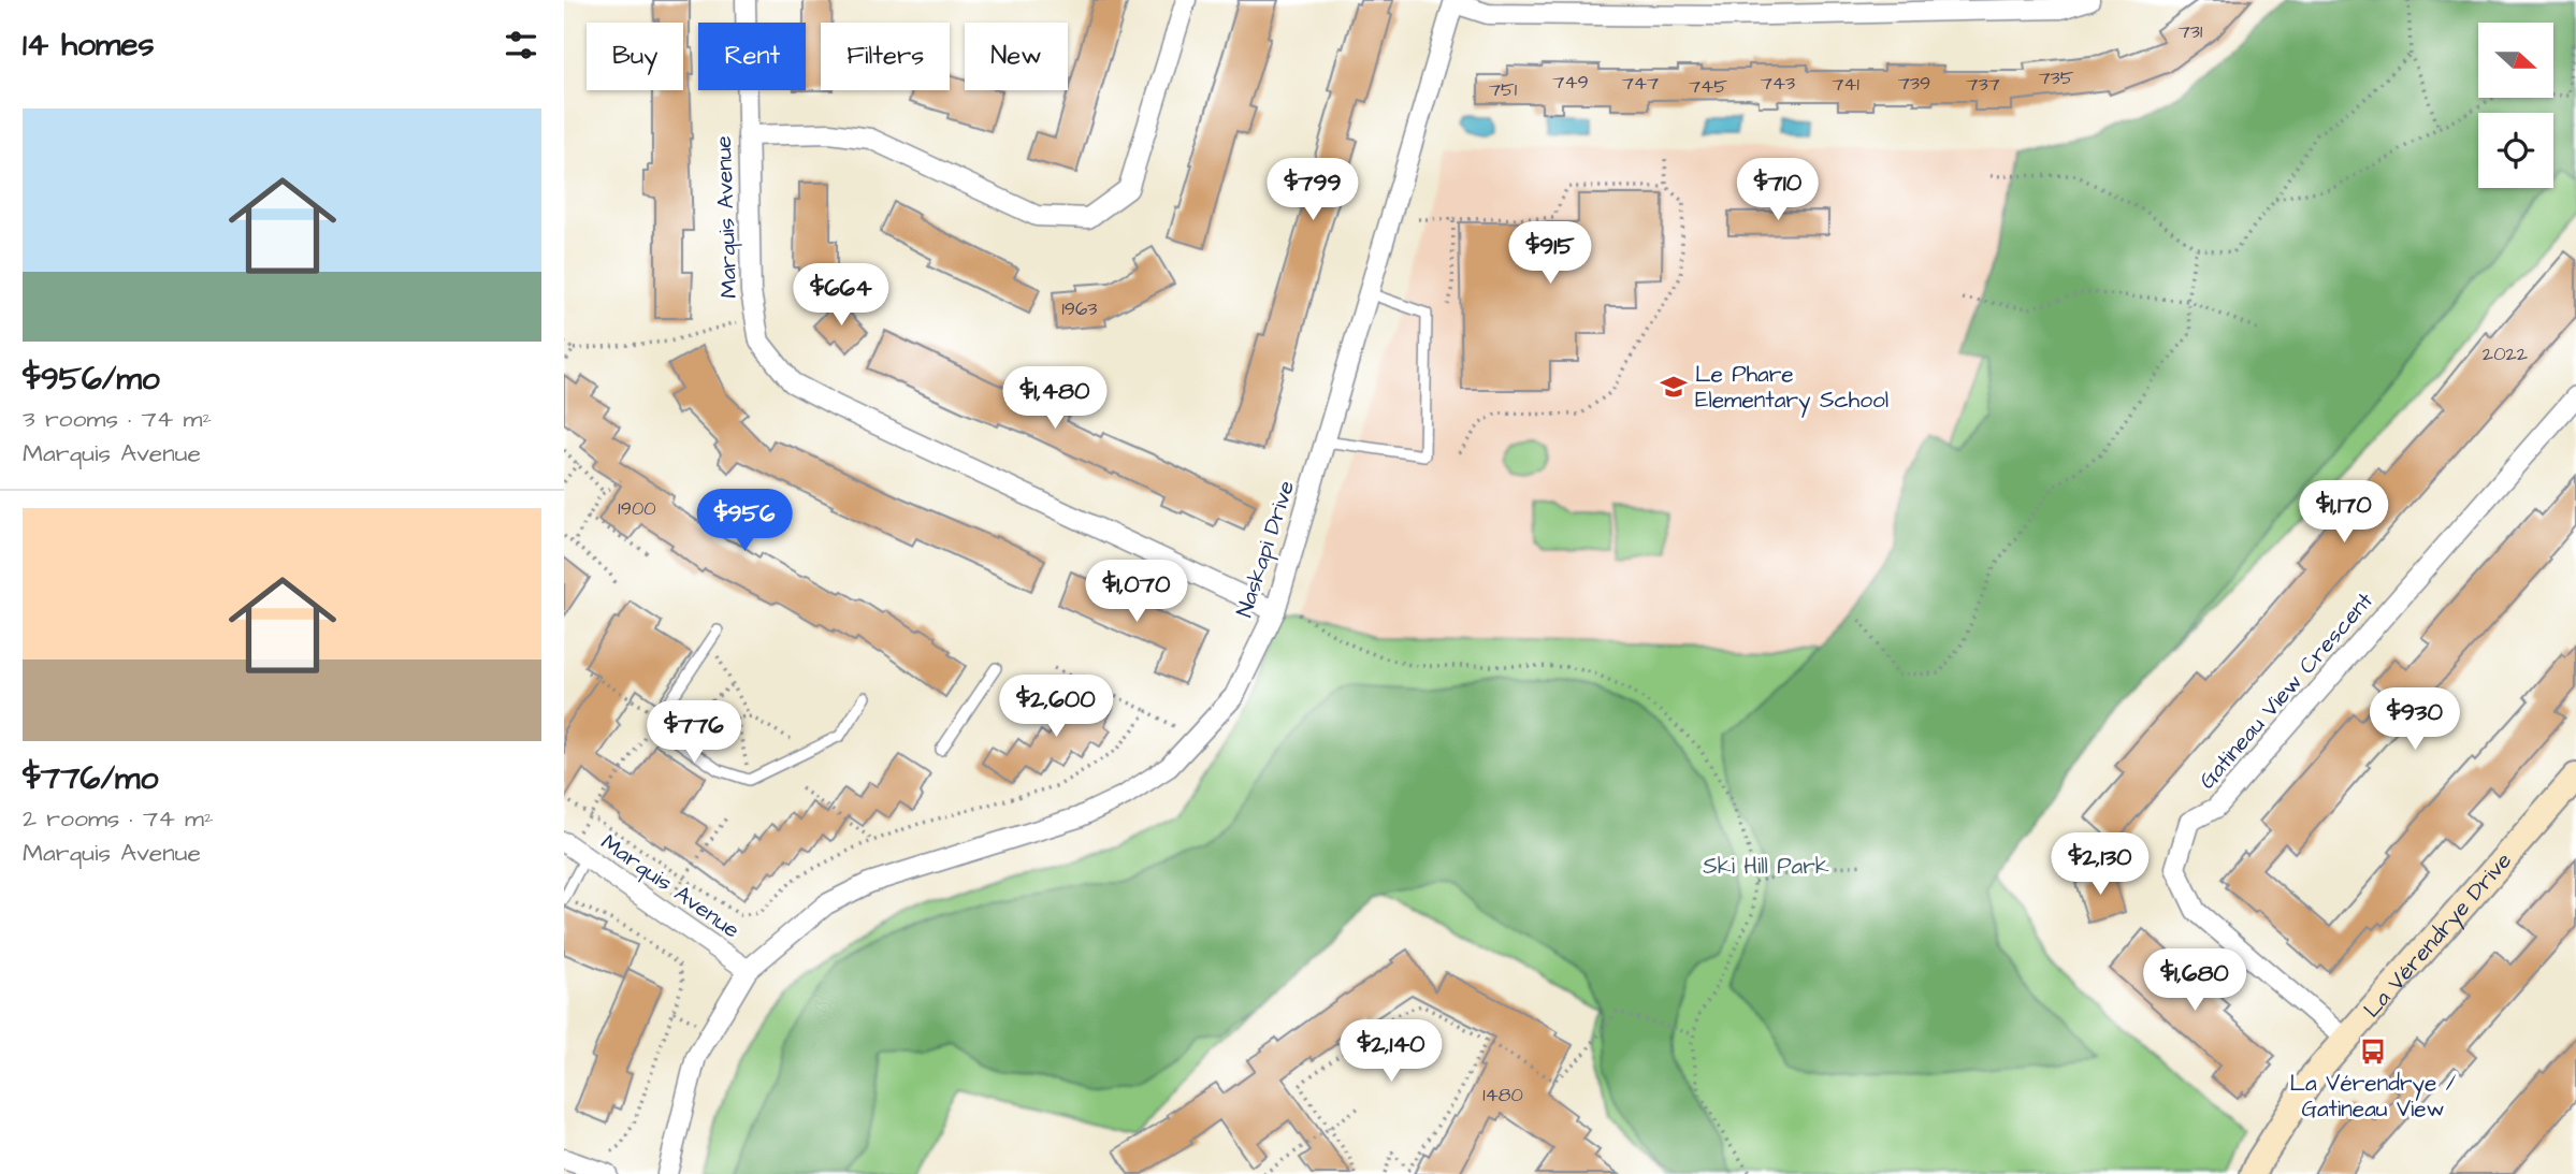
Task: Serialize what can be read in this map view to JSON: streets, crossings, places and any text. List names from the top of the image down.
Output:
{
  "streets": {
    "street": [
      "Marquis Avenue",
      "Naskapi Drive",
      "Gatineau View Crescent",
      "La Vérendrye Drive"
    ]
  },
  "crossings": [
    ["Marquis Avenue", "Naskapi Drive"],
    ["Gatineau View Crescent", "La Vérendrye Drive"]
  ],
  "parks": ["Ski Hill Park"],
  "places": {
    "school or university": ["Le Phare Elementary School"],
    "bus stop": ["La Vérendrye / Gatineau View"]
  },
  "house_numbers": [
    "731",
    "735",
    "749",
    "747",
    "743",
    "739",
    "741",
    "737",
    "745",
    "751",
    "1963",
    "2022",
    "1900",
    "1480"
  ],
  "north": "right",
  "page": {
    "heading": "14 homes",
    "chip": [
      "Buy",
      "Rent",
      "Filters",
      "New"
    ],
    "list": [
      {
        "name": "$956/mo",
        "note": "3 rooms · 74 m² · Marquis Avenue"
      },
      {
        "name": "$776/mo",
        "note": "2 rooms · 74 m² · Marquis Avenue"
      }
    ],
    "price": [
      "$799",
      "$710",
      "$915",
      "$664",
      "$1,480",
      "$1,170",
      "$956",
      "$1,070",
      "$2,600",
      "$930",
      "$776",
      "$2,130",
      "$1,680",
      "$2,140"
    ]
  }
}
